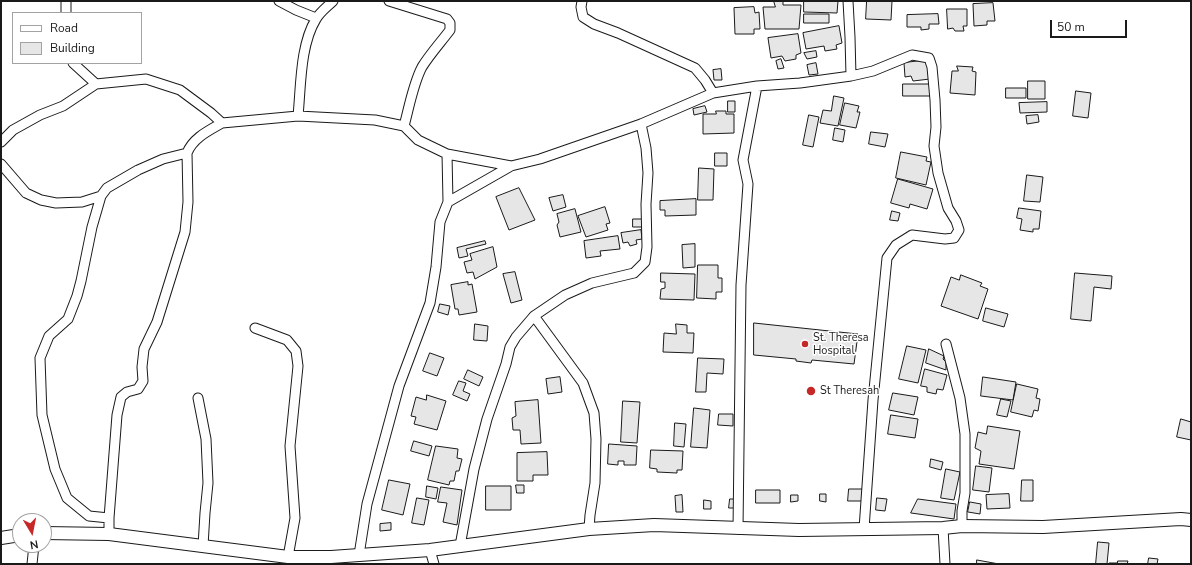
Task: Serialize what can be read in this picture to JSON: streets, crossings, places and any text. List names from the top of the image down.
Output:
{
  "places": ["St. Theresa Hospital", "St Theresah"],
  "legend": ["Road", "Building"],
  "scale_bar": "50 m",
  "north": "bottom"
}
